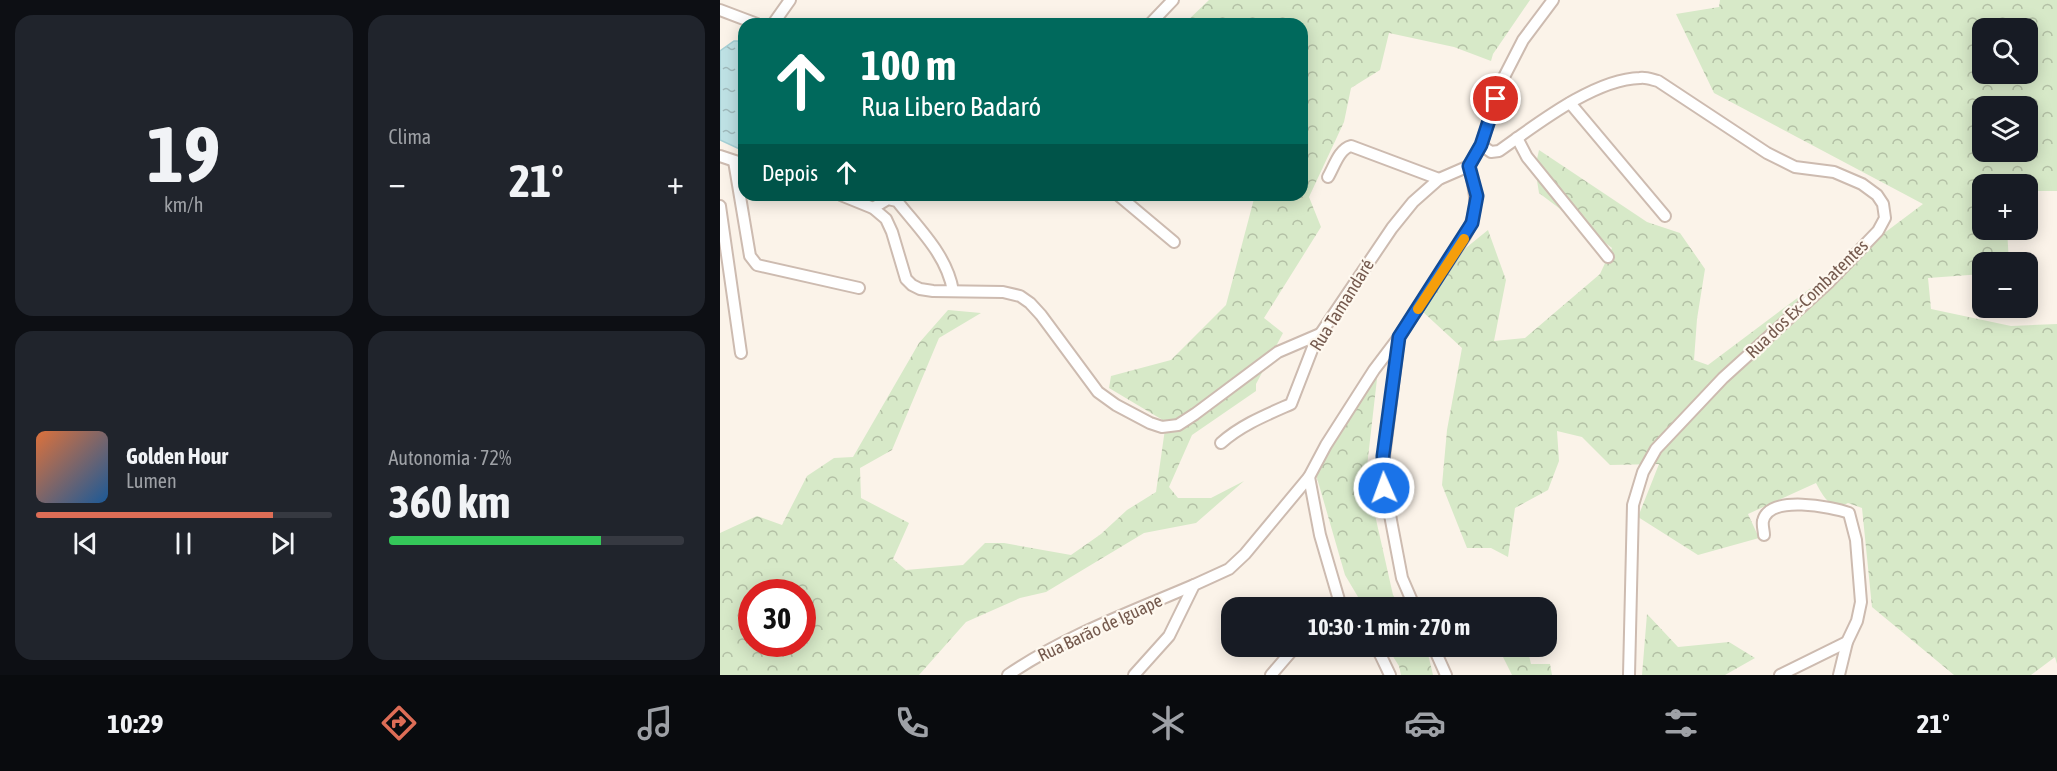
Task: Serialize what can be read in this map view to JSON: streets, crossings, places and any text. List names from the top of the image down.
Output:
{
  "streets": {
    "street": ["Rua dos Ex-Combatentes", "Rua Tamandaré", "Rua Barão de Iguape"]
  },
  "crossings": [
    ["Rua Tamandaré", "Rua Barão de Iguape"]
  ],
  "page": {
    "tile": [
      ["19", "km/h"],
      "Clima",
      ["Autonomia · 72%", "360 km"]
    ],
    "map_buttons": ["+", "−"],
    "turn": ["100 m", "Rua Libero Badaró"],
    "then": "Depois",
    "heat": ["−", "21°", "+"],
    "song": ["Golden Hour", "Lumen"],
    "limit": "30",
    "trip": "10:30 · 1 min · 270 m",
    "tabs": ["10:29", "21°"]
  }
}
